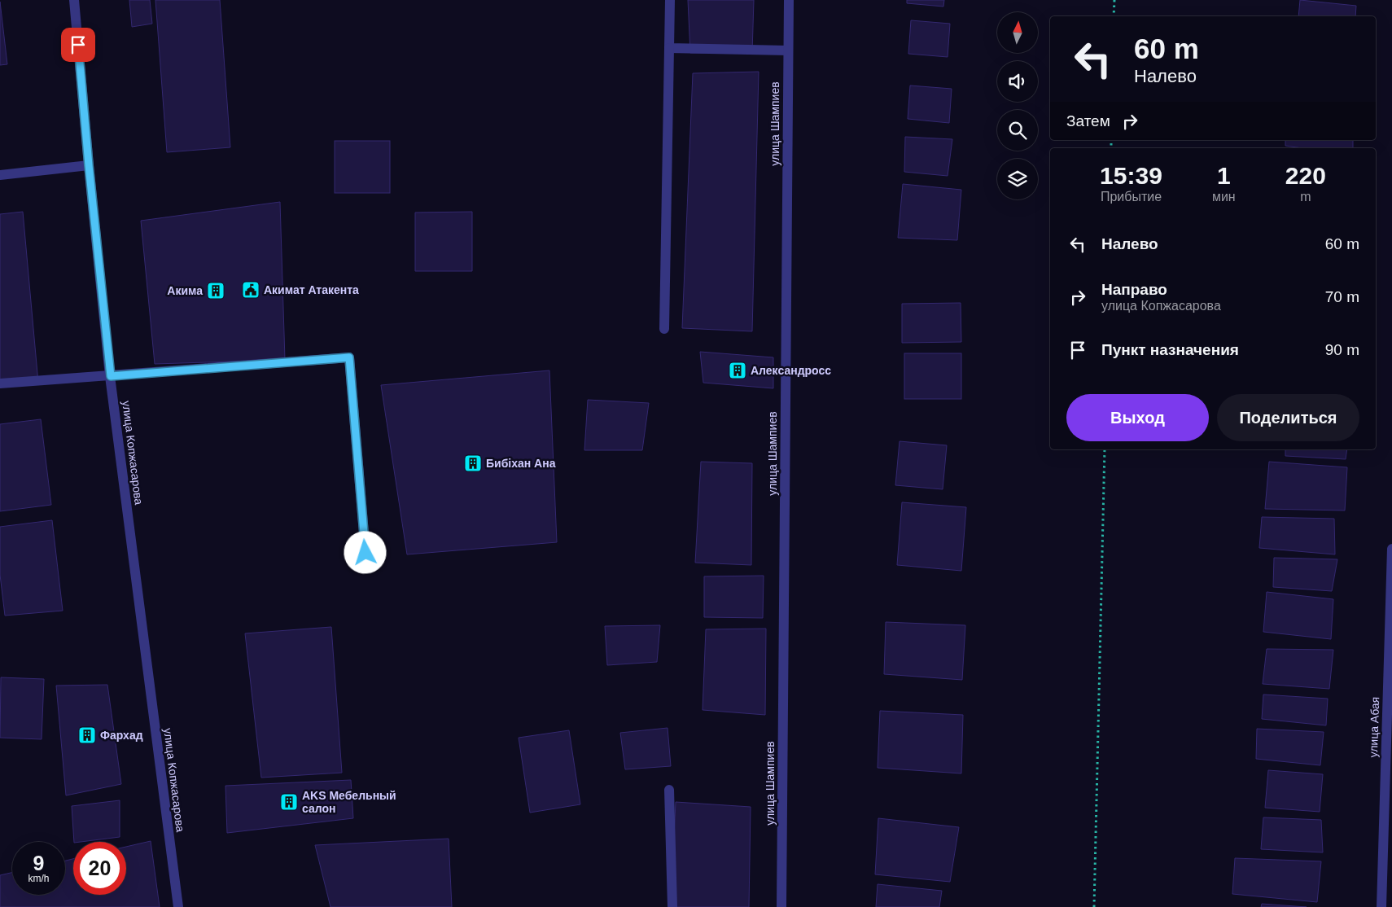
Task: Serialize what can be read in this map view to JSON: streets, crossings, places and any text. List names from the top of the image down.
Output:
{
  "streets": {
    "street": ["улица Шампиев", "улица Копжасарова", "улица Абая"]
  },
  "places": {
    "public building": ["Акимат Атакента"],
    "building": [
      "Акима",
      "Александросс",
      "Бибіхан Ана",
      "Фархад",
      "AKS Мебельный салон"
    ]
  },
  "north": "top",
  "page": {
    "turn": ["60 m", "Налево"],
    "then": "Затем",
    "eta": [
      "15:39",
      "Прибытие",
      "1",
      "мин",
      "220",
      "m"
    ],
    "list": [
      {
        "name": "Налево",
        "value": "60 m"
      },
      {
        "name": "Направо",
        "note": "улица Копжасарова",
        "value": "70 m"
      },
      {
        "name": "Пункт назначения",
        "value": "90 m"
      }
    ],
    "buttons": ["Выход", "Поделиться"],
    "speed": "9 km/h",
    "limit": "20"
  }
}
